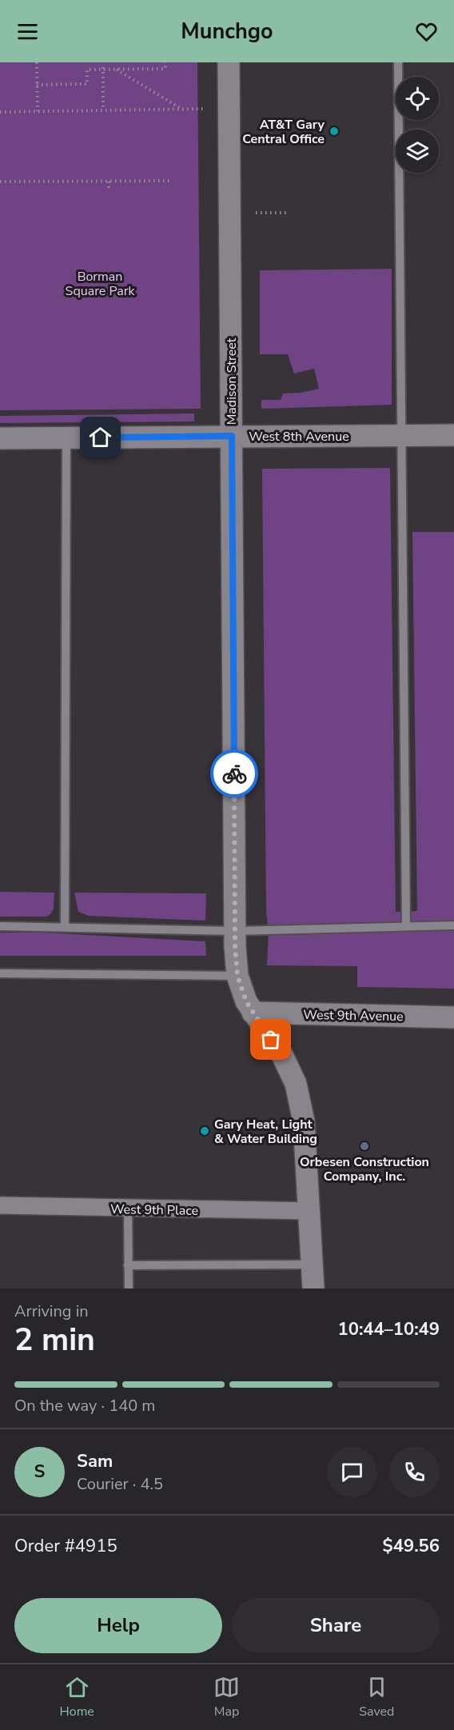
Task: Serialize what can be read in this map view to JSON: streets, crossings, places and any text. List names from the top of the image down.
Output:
{
  "streets": {
    "street": [
      "Madison Street",
      "West 8th Avenue",
      "West 9th Avenue",
      "West 9th Place"
    ]
  },
  "crossings": [
    ["Madison Street", "West 8th Avenue"],
    ["Madison Street", "West 9th Avenue"],
    ["Madison Street", "West 9th Place"]
  ],
  "parks": ["Borman Square Park"],
  "places": ["AT&T Gary Central Office", "Gary Heat, Light & Water Building", "Orbesen Construction Company, Inc."],
  "page": {
    "header": "Munchgo",
    "heading": ["2 min", "Arriving in", "10:44–10:49"],
    "panel": [
      "Sam",
      "Courier · 4.5",
      "Order #4915",
      "$49.56"
    ],
    "bar": "On the way · 140 m",
    "round": "S",
    "buttons": ["Help", "Share"],
    "tabs": ["Home", "Map", "Saved"]
  }
}
